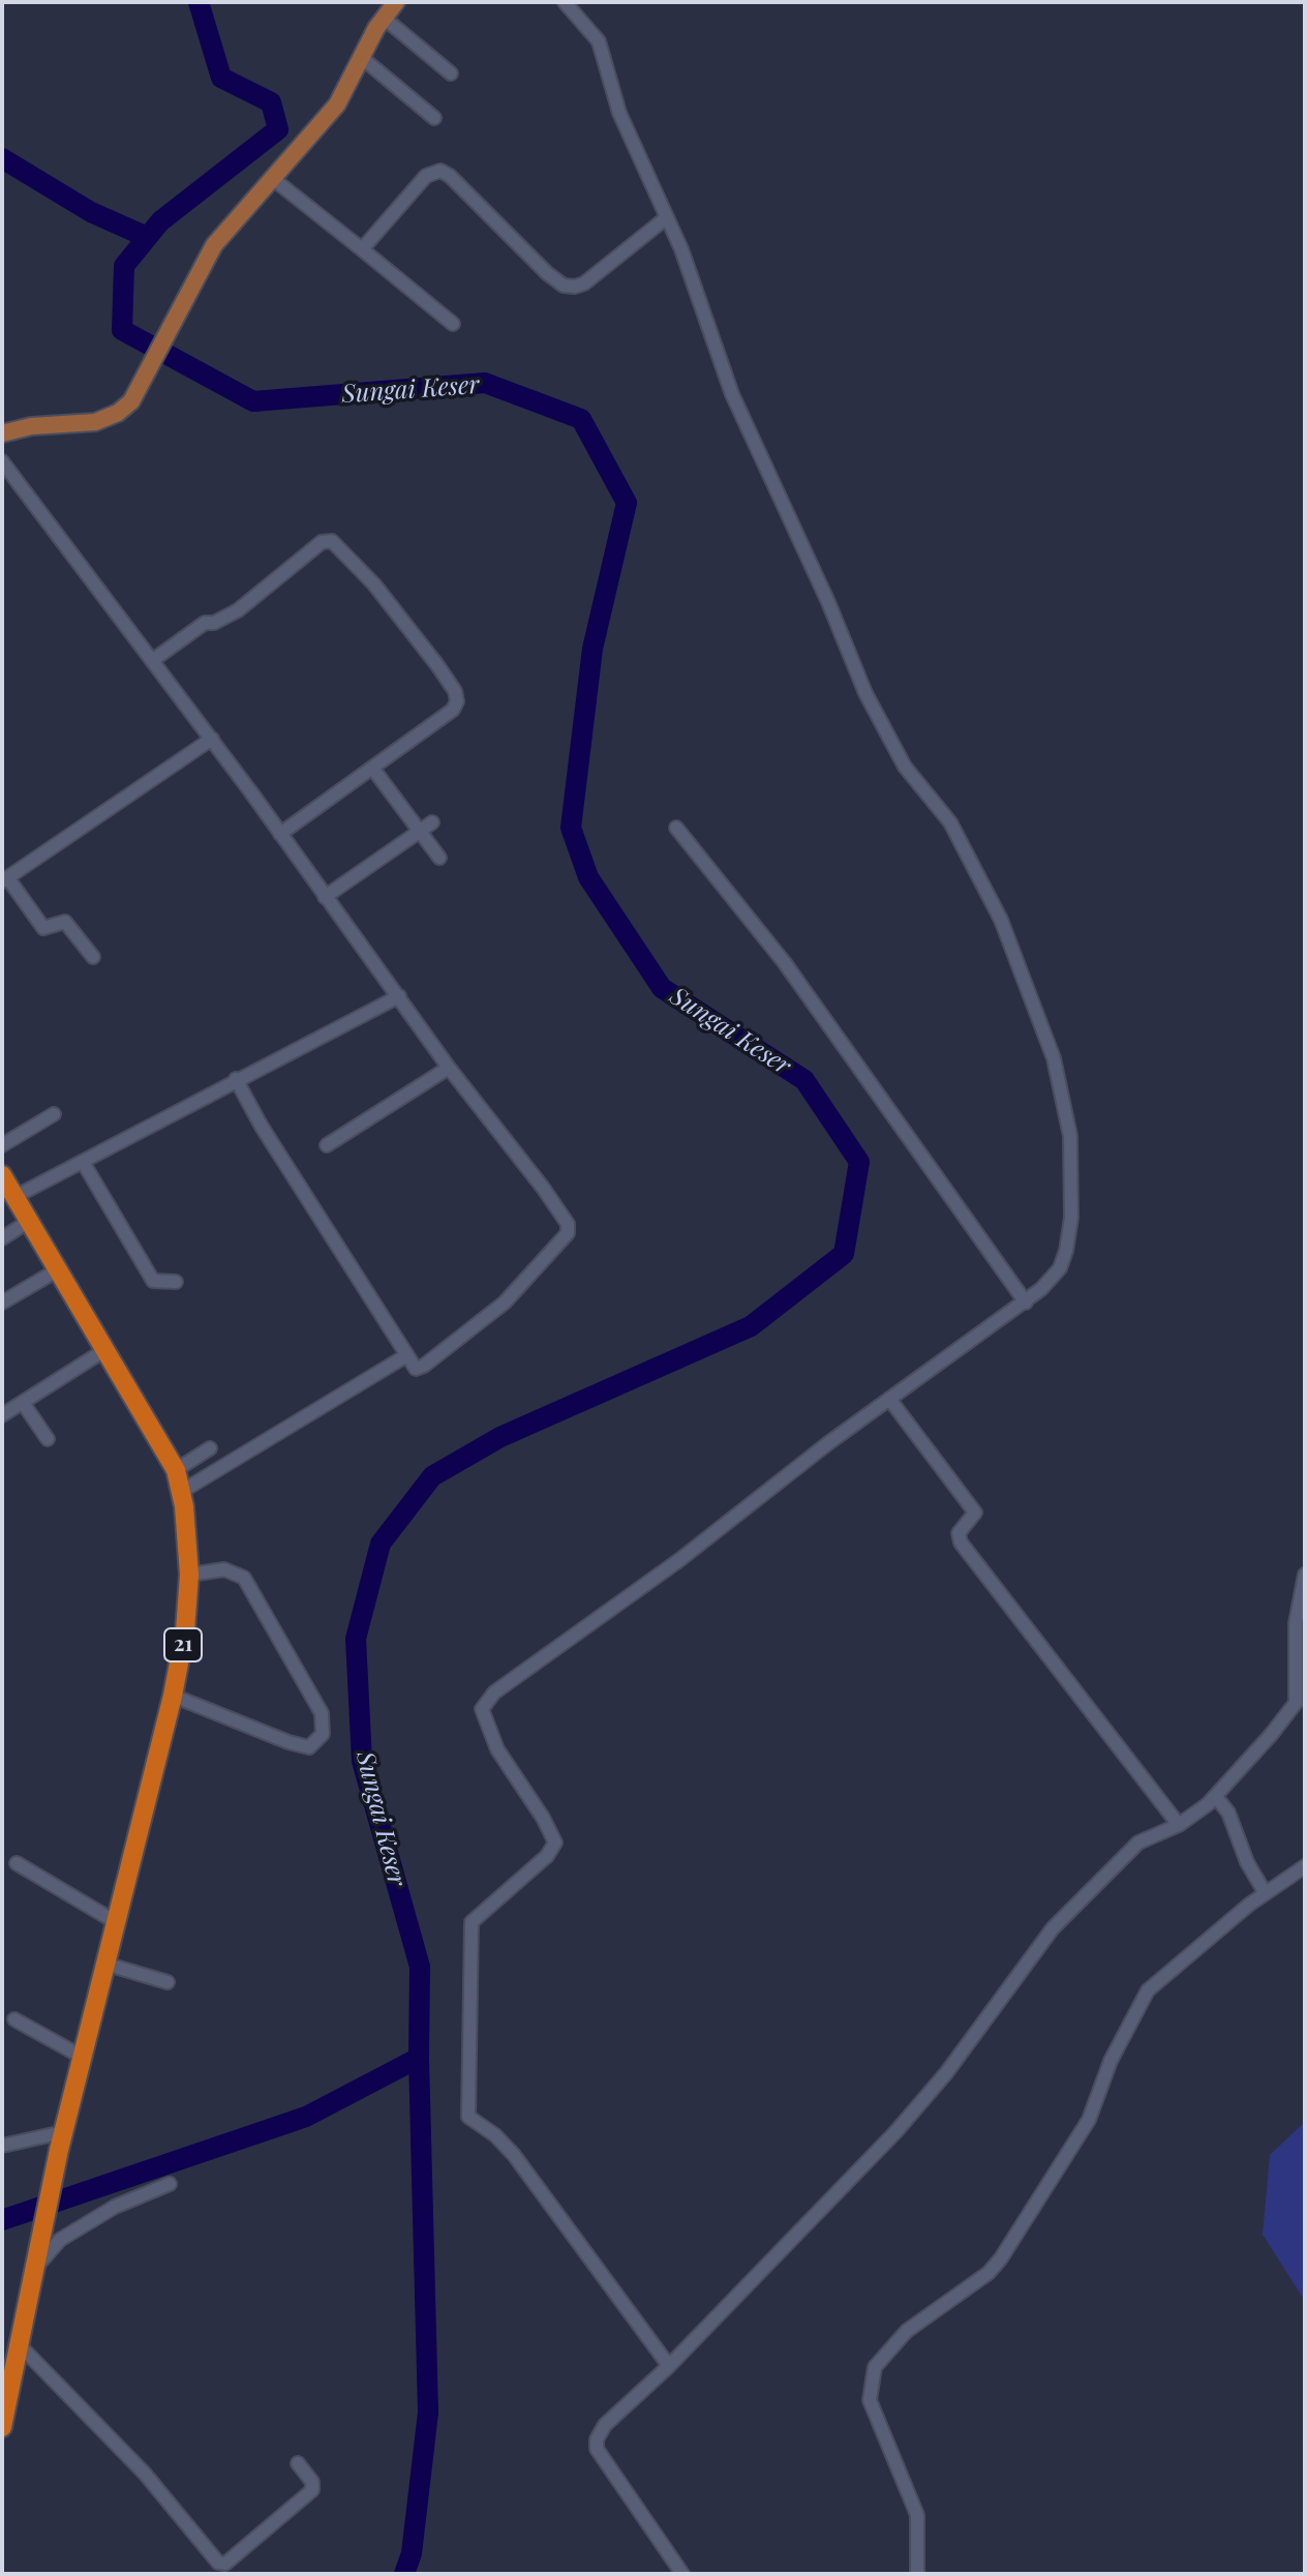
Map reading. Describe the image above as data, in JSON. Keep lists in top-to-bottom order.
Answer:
{
  "streets": {
    "highway": ["21"]
  },
  "water": ["Sungai Keser"]
}
